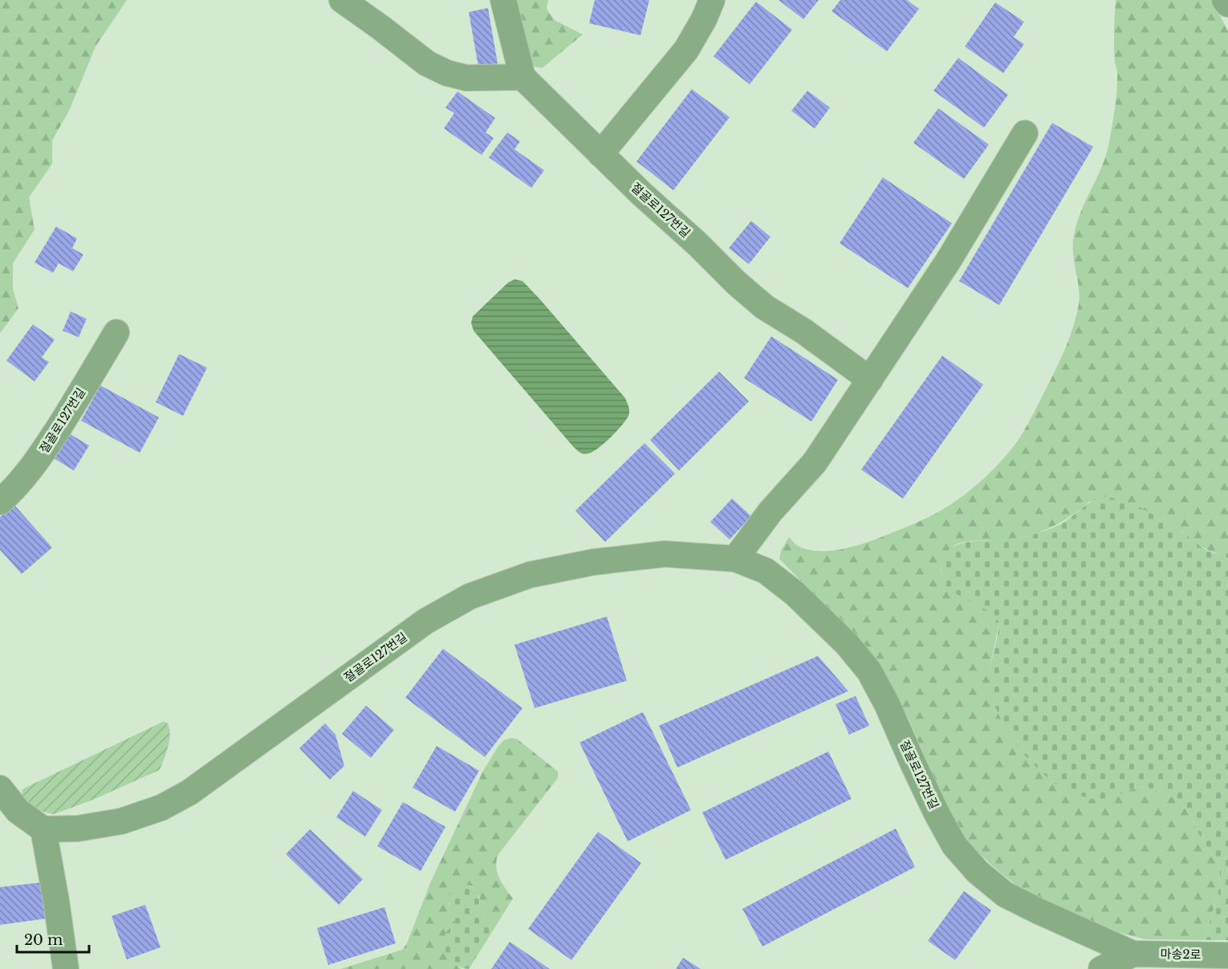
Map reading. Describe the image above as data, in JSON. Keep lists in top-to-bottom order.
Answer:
{
  "streets": {
    "street": ["절골로127번길", "마송2로"]
  },
  "crossings": [
    ["절골로127번길", "마송2로"]
  ],
  "scale_bar": "20 m"
}
